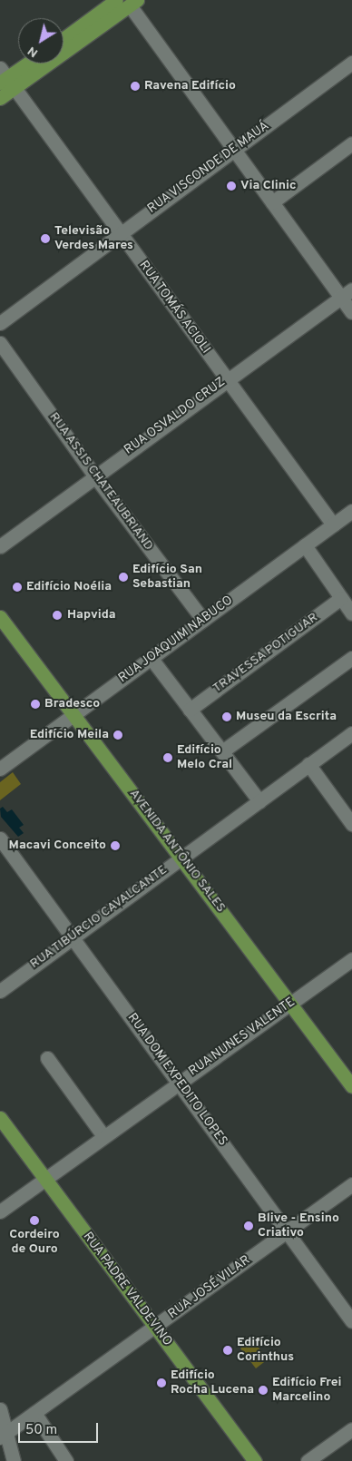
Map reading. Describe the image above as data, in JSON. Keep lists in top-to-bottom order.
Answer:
{
  "streets": {
    "main road": ["AVENIDA ANTÔNIO SALES", "RUA PADRE VALDEVINO"],
    "street": [
      "RUA VISCONDE DE MAUÁ",
      "RUA TOMÁS ACIOLI",
      "RUA OSVALDO CRUZ",
      "RUA ASSIS CHATEAUBRIAND",
      "RUA JOAQUIM NABUCO",
      "TRAVESSA POTIGUAR",
      "RUA TIBÚRCIO CAVALCANTE",
      "RUA NUNES VALENTE",
      "RUA DOM EXPEDITO LOPES",
      "RUA JOSÉ VILAR"
    ]
  },
  "crossings": [
    ["RUA VISCONDE DE MAUÁ", "RUA TOMÁS ACIOLI"],
    ["RUA TOMÁS ACIOLI", "RUA OSVALDO CRUZ"],
    ["RUA TOMÁS ACIOLI", "RUA JOAQUIM NABUCO"],
    ["RUA OSVALDO CRUZ", "RUA ASSIS CHATEAUBRIAND"],
    ["RUA ASSIS CHATEAUBRIAND", "RUA JOAQUIM NABUCO"],
    ["RUA JOAQUIM NABUCO", "AVENIDA ANTÔNIO SALES"],
    ["AVENIDA ANTÔNIO SALES", "RUA TIBÚRCIO CAVALCANTE"],
    ["AVENIDA ANTÔNIO SALES", "RUA NUNES VALENTE"],
    ["RUA TIBÚRCIO CAVALCANTE", "RUA DOM EXPEDITO LOPES"],
    ["RUA NUNES VALENTE", "RUA DOM EXPEDITO LOPES"],
    ["RUA NUNES VALENTE", "RUA PADRE VALDEVINO"],
    ["RUA DOM EXPEDITO LOPES", "RUA JOSÉ VILAR"],
    ["RUA JOSÉ VILAR", "RUA PADRE VALDEVINO"]
  ],
  "places": [
    "Ravena Edifício",
    "Via Clinic",
    "Televisão Verdes Mares",
    "Edifício San Sebastian",
    "Edifício Noélia",
    "Hapvida",
    "Bradesco",
    "Museu da Escrita",
    "Edifício Meila",
    "Edifício Melo Cral",
    "Macavi Conceito",
    "Cordeiro de Ouro",
    "Blive - Ensino Criativo",
    "Edifício Corinthus",
    "Edifício Rocha Lucena",
    "Edifício Frei Marcelino"
  ],
  "scale_bar": "50 m",
  "north": "bottom left"
}
